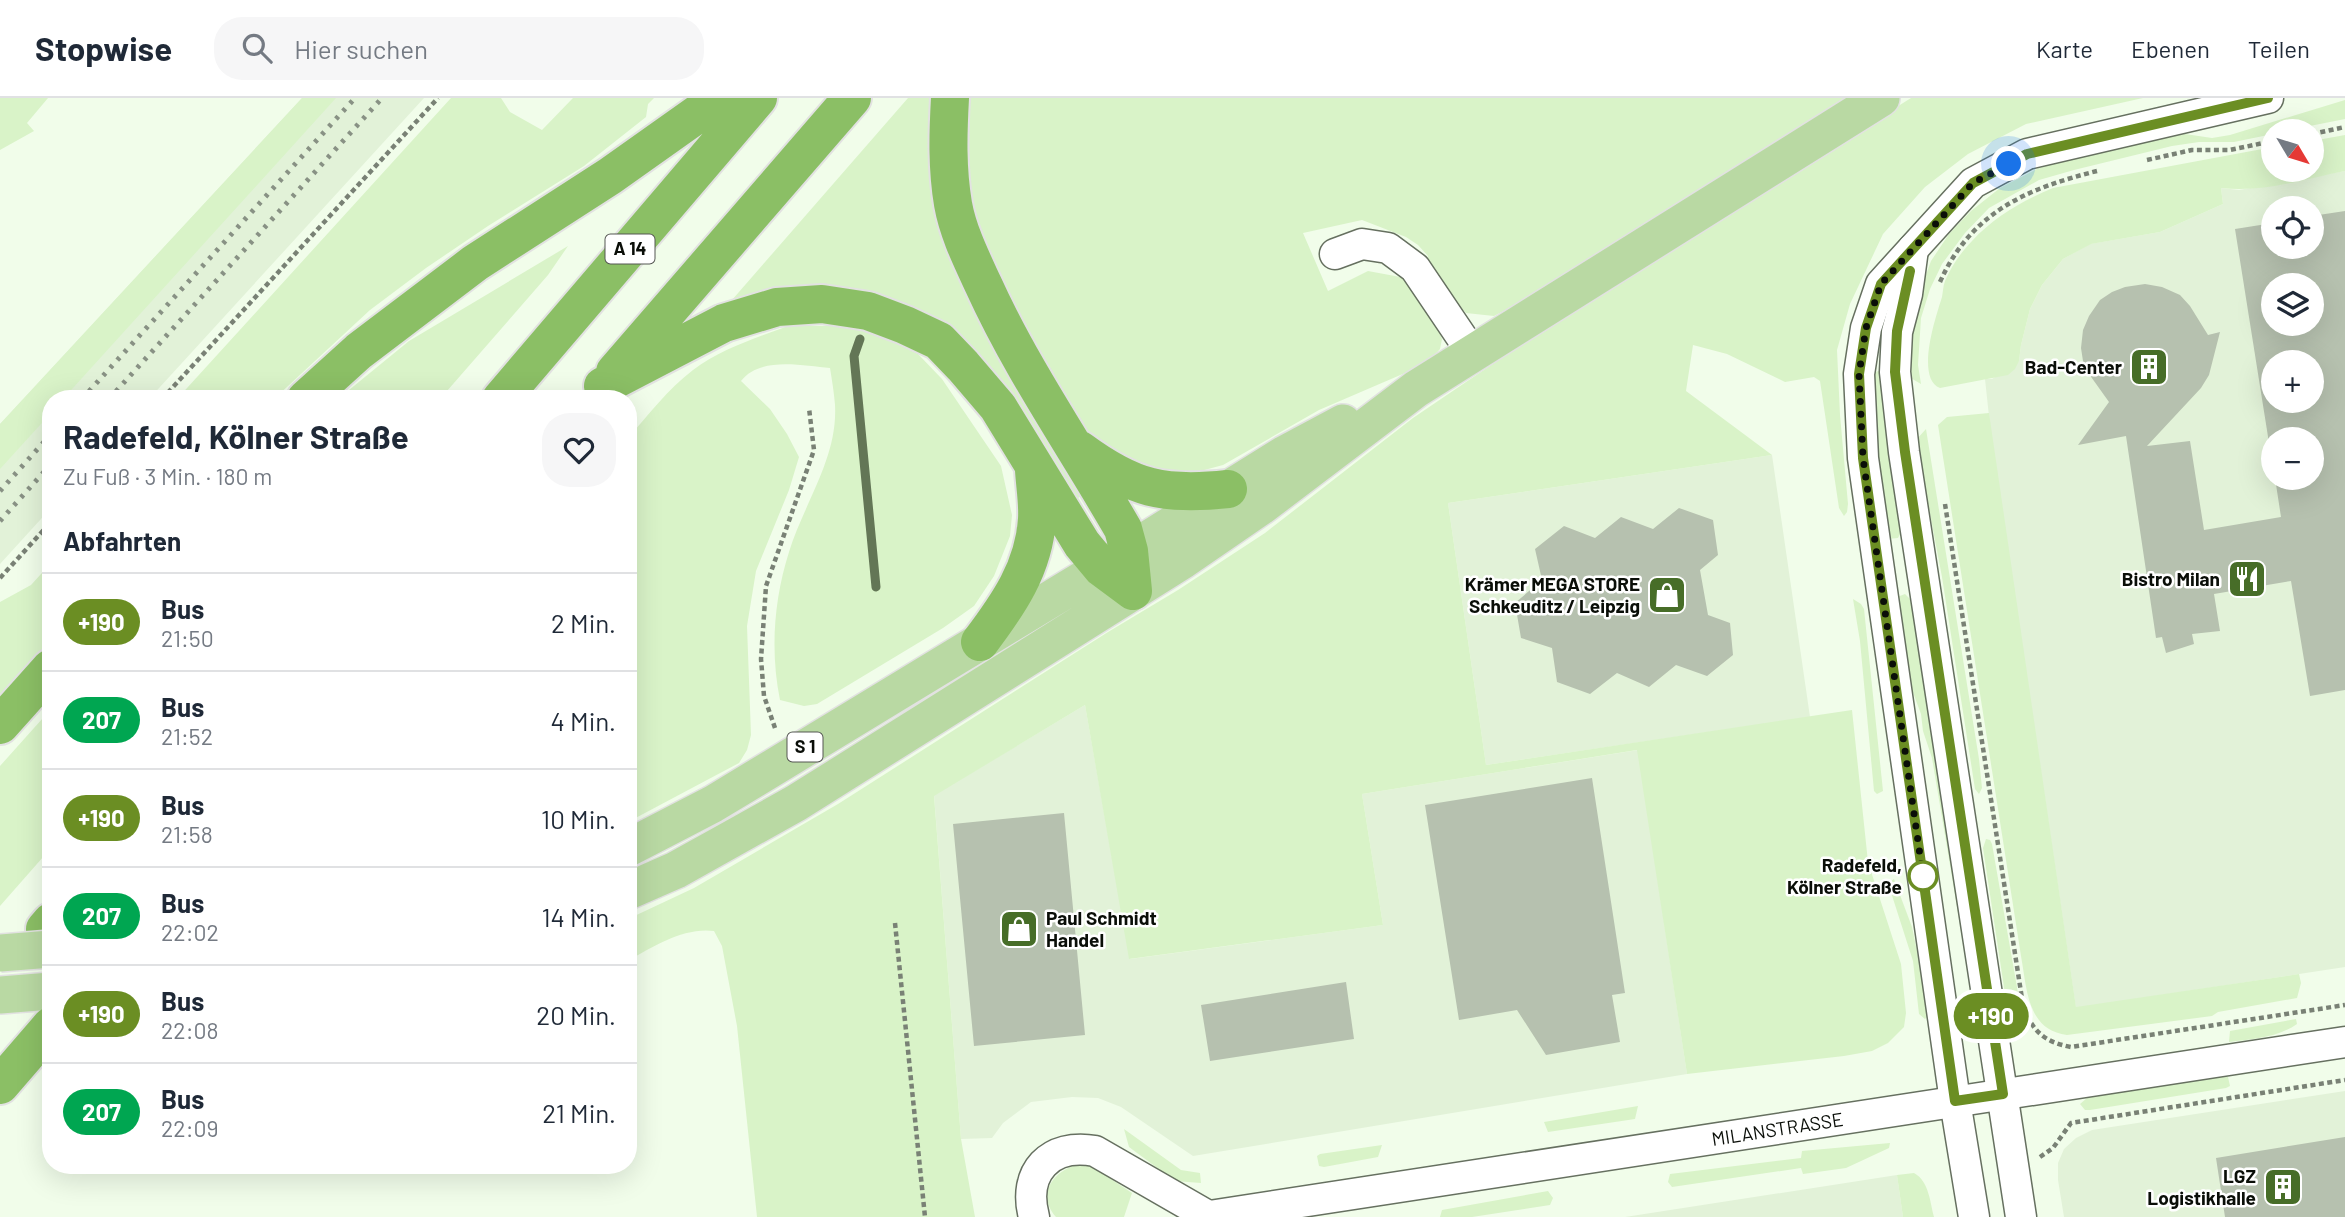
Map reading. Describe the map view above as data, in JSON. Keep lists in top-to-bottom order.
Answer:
{
  "streets": {
    "highway": ["A 14"],
    "main road": ["S 1"],
    "street": ["MILANSTRASSE"]
  },
  "places": {
    "building": ["Bad-Center", "LGZ Logistikhalle"],
    "restaurant": ["Bistro Milan"],
    "shop": ["Krämer MEGA STORE Schkeuditz / Leipzig", "Paul Schmidt Handel"],
    "other": ["Radefeld, Kölner Straße"]
  },
  "lines": ["bus line +190"],
  "north": "bottom right",
  "page": {
    "header": "Stopwise",
    "search": "Hier suchen",
    "nav": ["Karte", "Ebenen", "Teilen"],
    "on_map": "+190",
    "map_buttons": ["+", "−"],
    "heading": [
      ["Radefeld, Kölner Straße", "Zu Fuß · 3 Min. · 180 m"],
      "Abfahrten"
    ],
    "list": [
      {
        "mark": "+190",
        "name": "Bus",
        "note": "21:50",
        "value": "2 Min."
      },
      {
        "mark": "207",
        "name": "Bus",
        "note": "21:52",
        "value": "4 Min."
      },
      {
        "mark": "+190",
        "name": "Bus",
        "note": "21:58",
        "value": "10 Min."
      },
      {
        "mark": "207",
        "name": "Bus",
        "note": "22:02",
        "value": "14 Min."
      },
      {
        "mark": "+190",
        "name": "Bus",
        "note": "22:08",
        "value": "20 Min."
      },
      {
        "mark": "207",
        "name": "Bus",
        "note": "22:09",
        "value": "21 Min."
      }
    ]
  }
}
